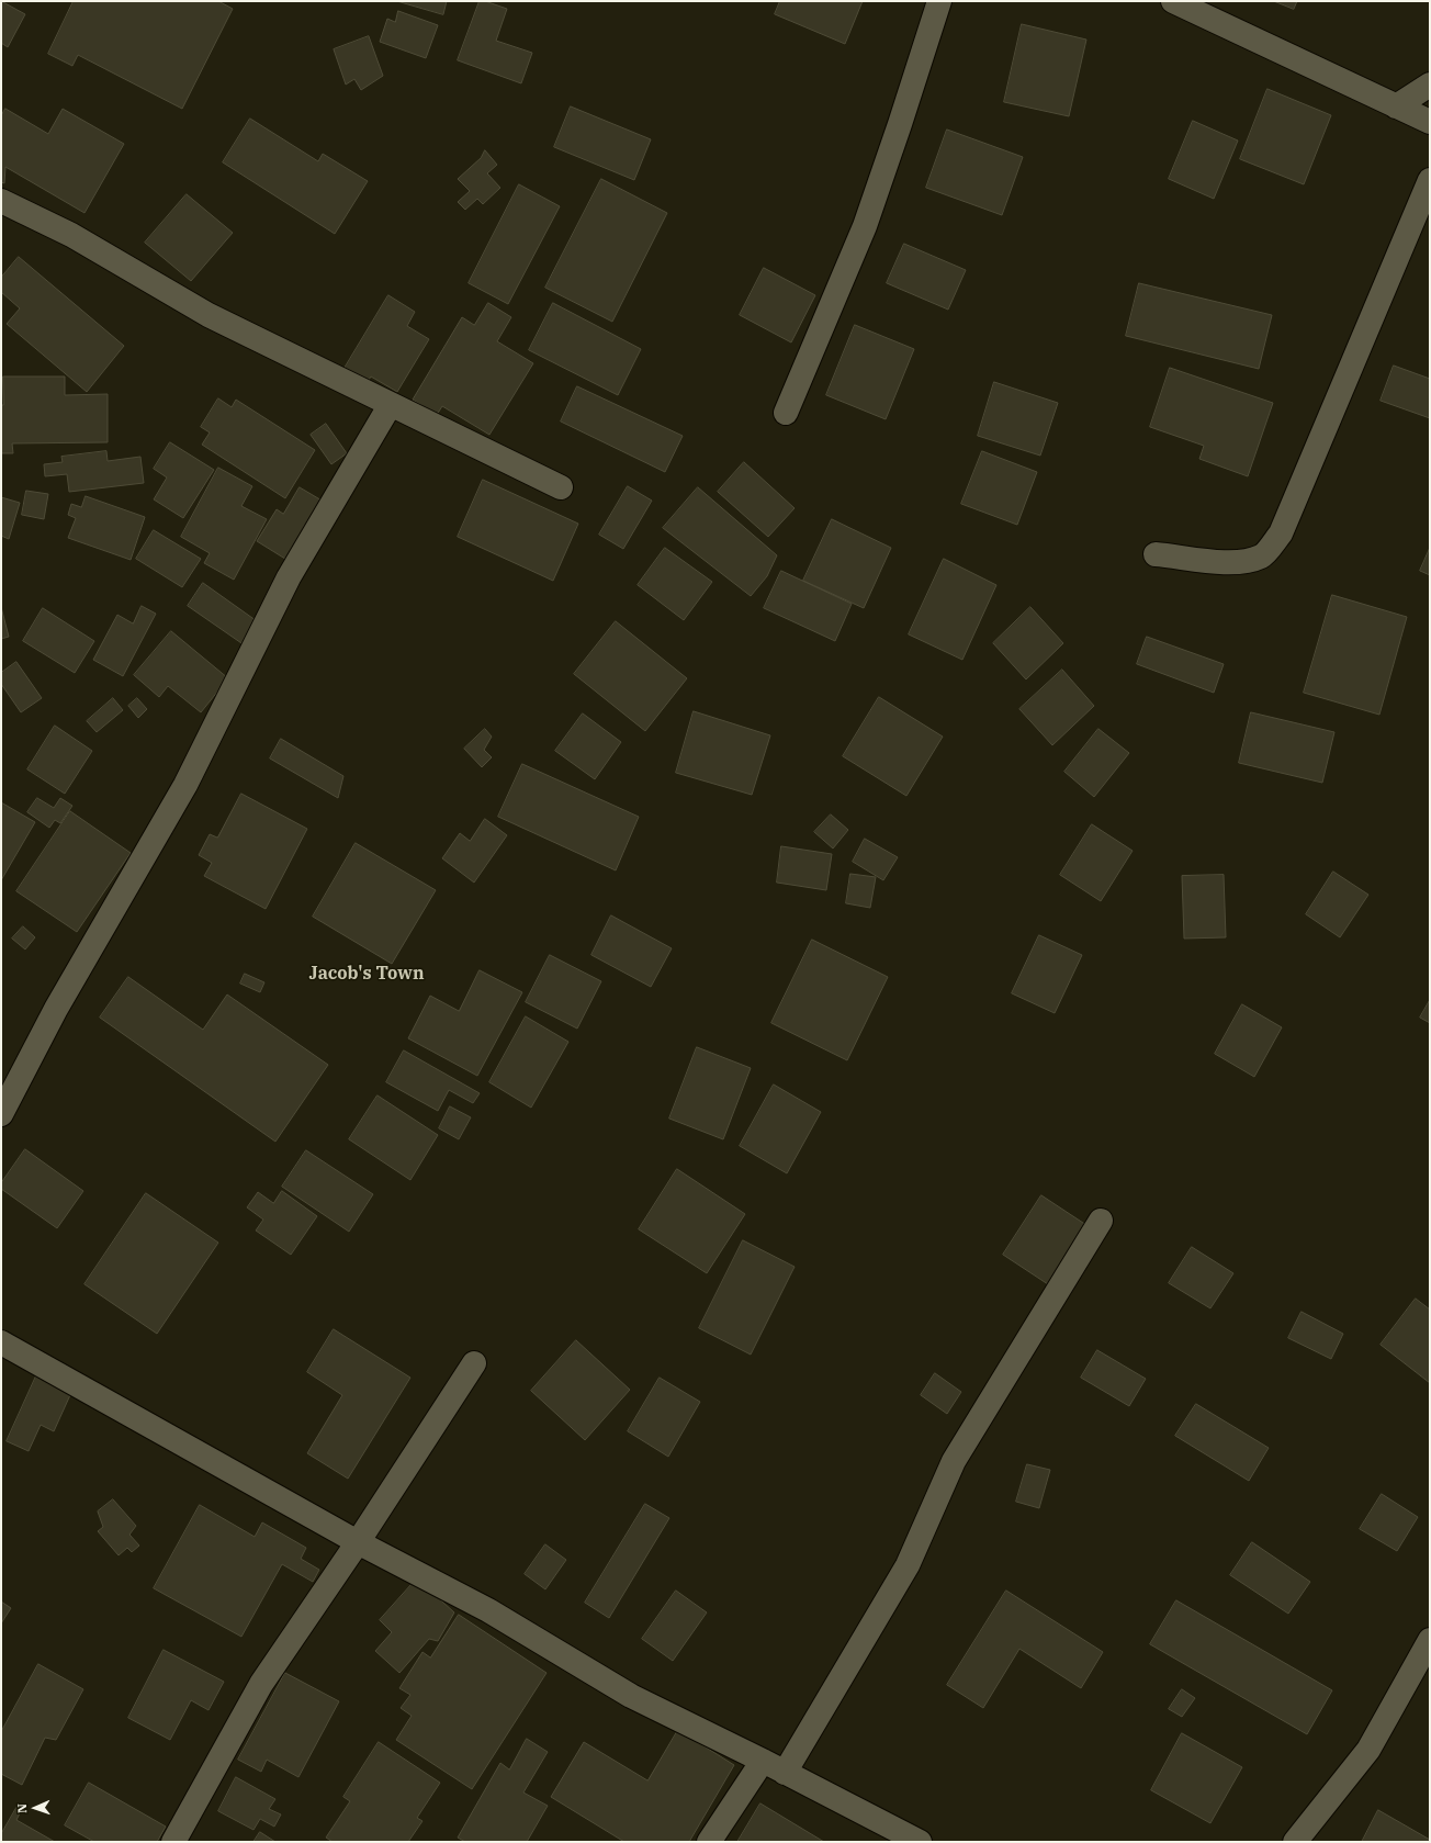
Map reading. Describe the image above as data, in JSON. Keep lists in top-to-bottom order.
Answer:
{
  "districts": ["Jacob's Town"],
  "north": "left"
}
